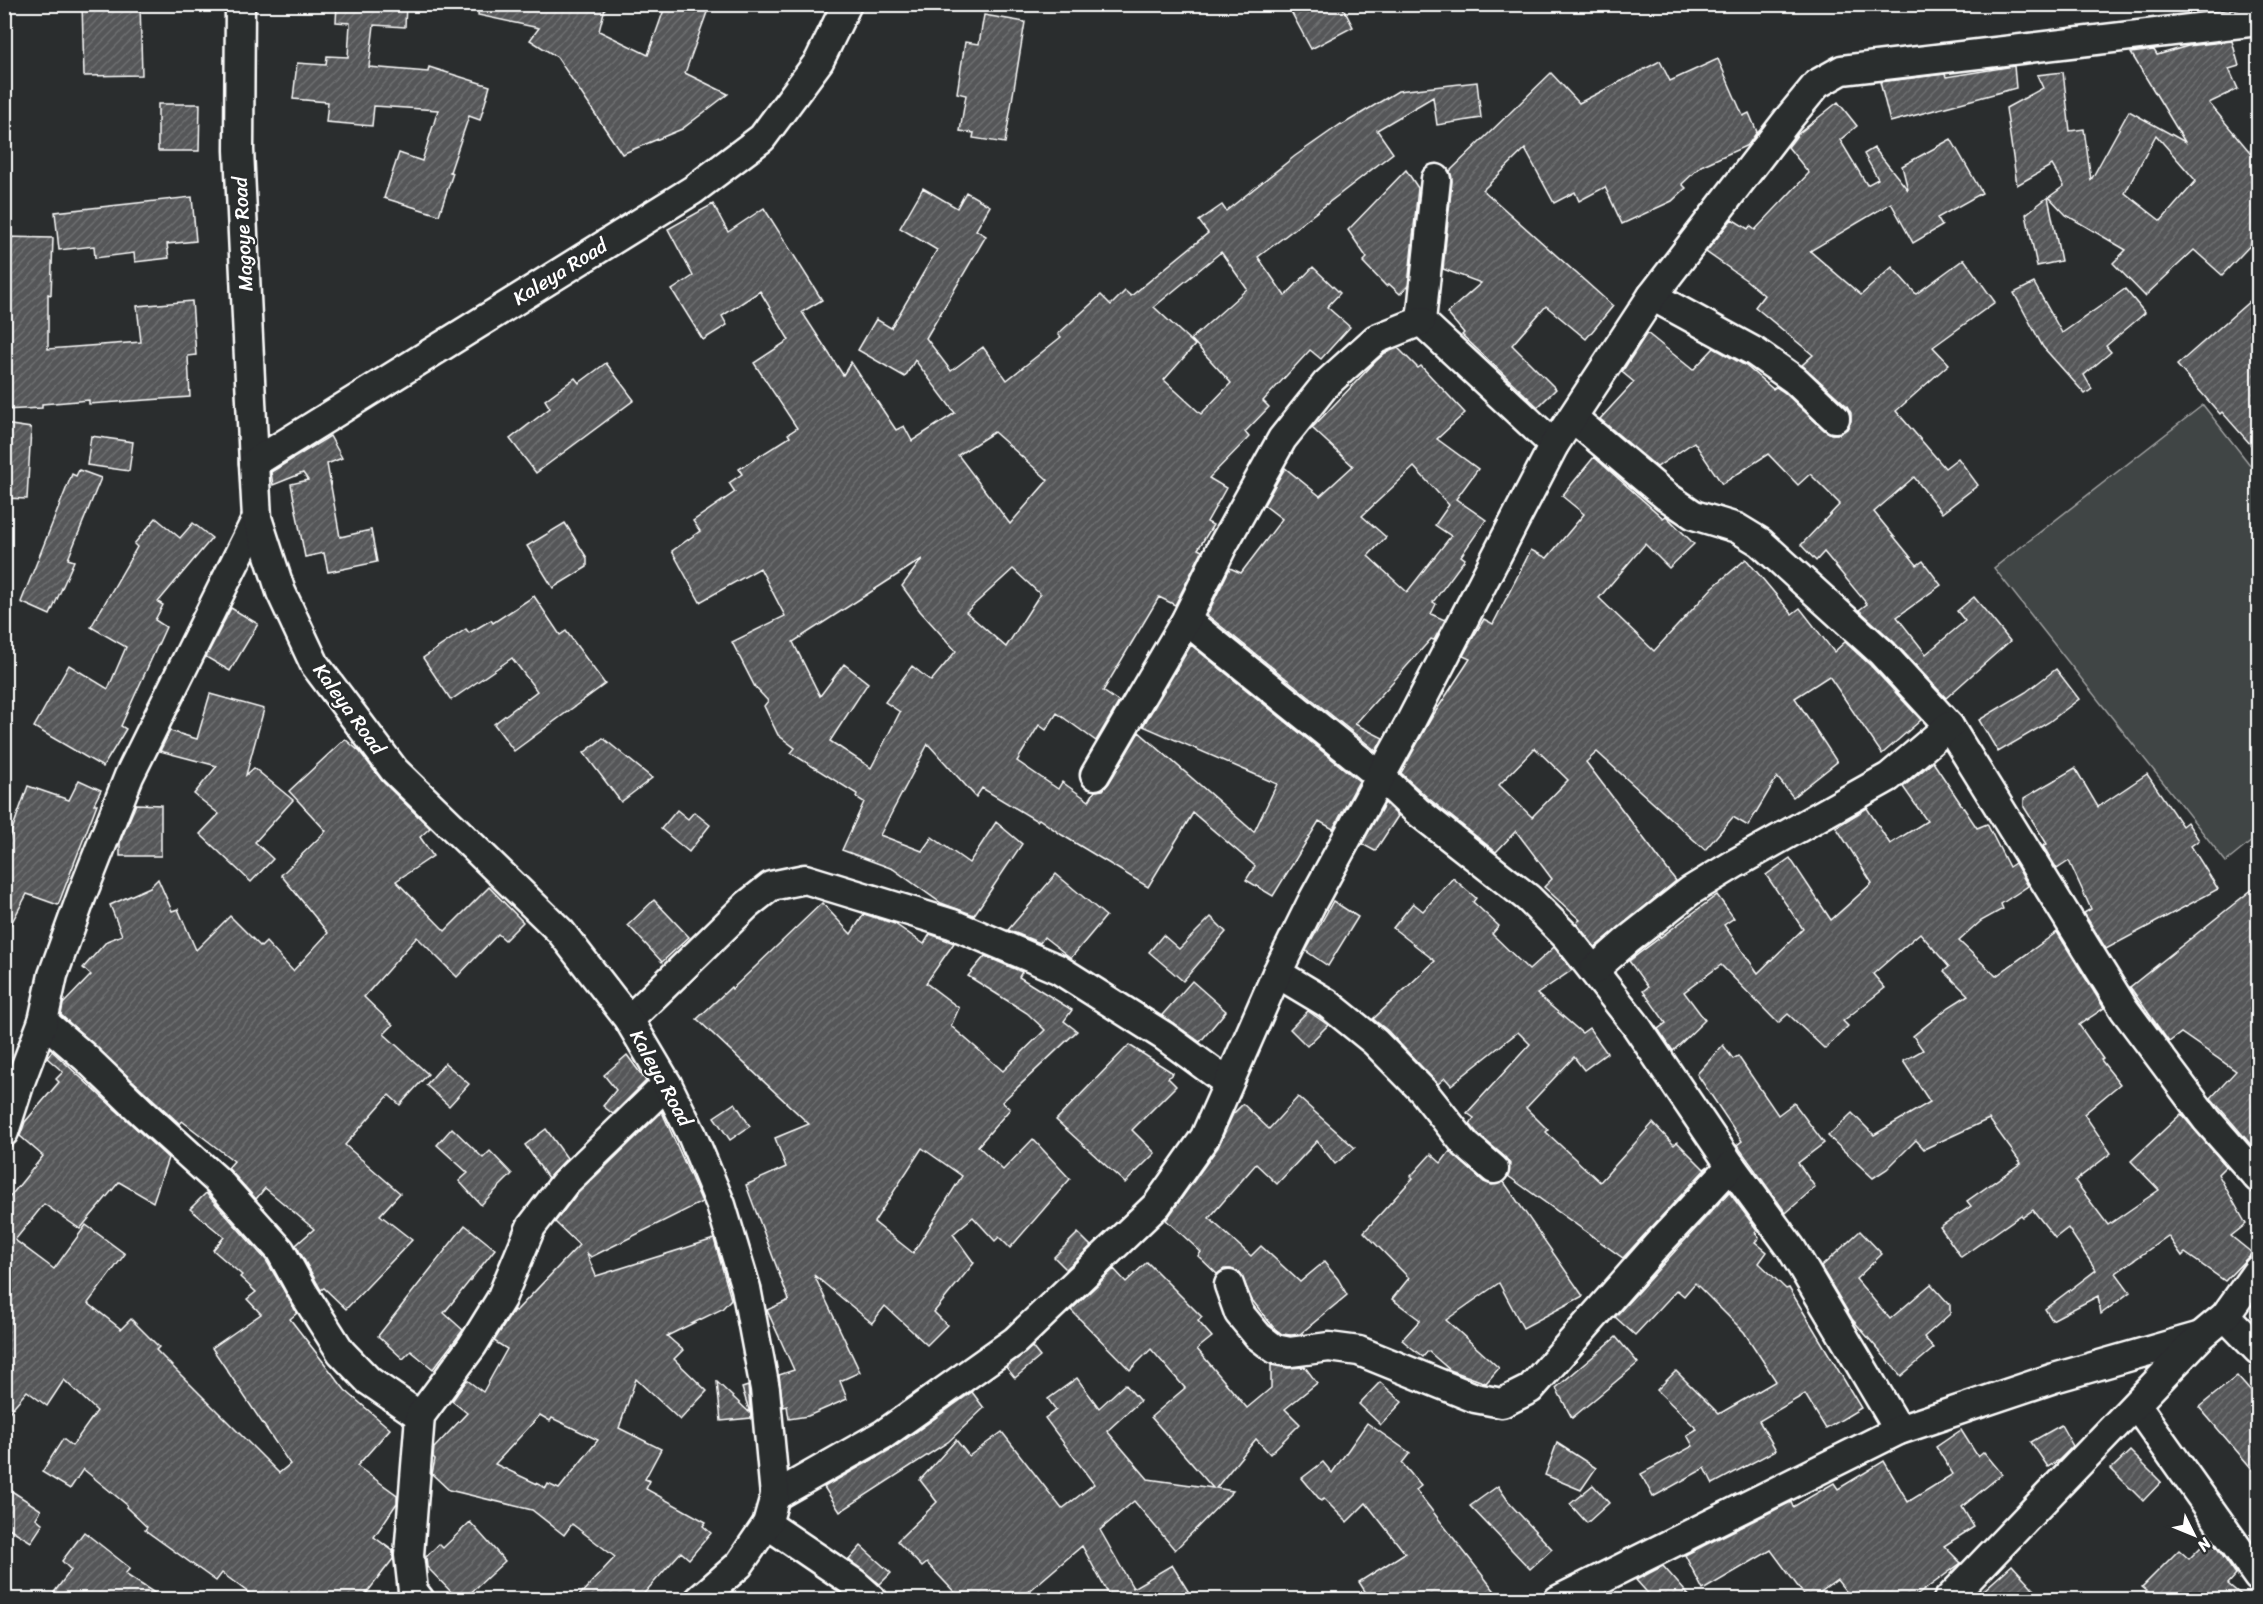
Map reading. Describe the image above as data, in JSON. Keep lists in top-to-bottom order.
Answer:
{
  "streets": {
    "street": ["Magoye Road", "Kaleya Road"]
  },
  "crossings": [
    ["Magoye Road", "Kaleya Road"]
  ],
  "north": "bottom right"
}
